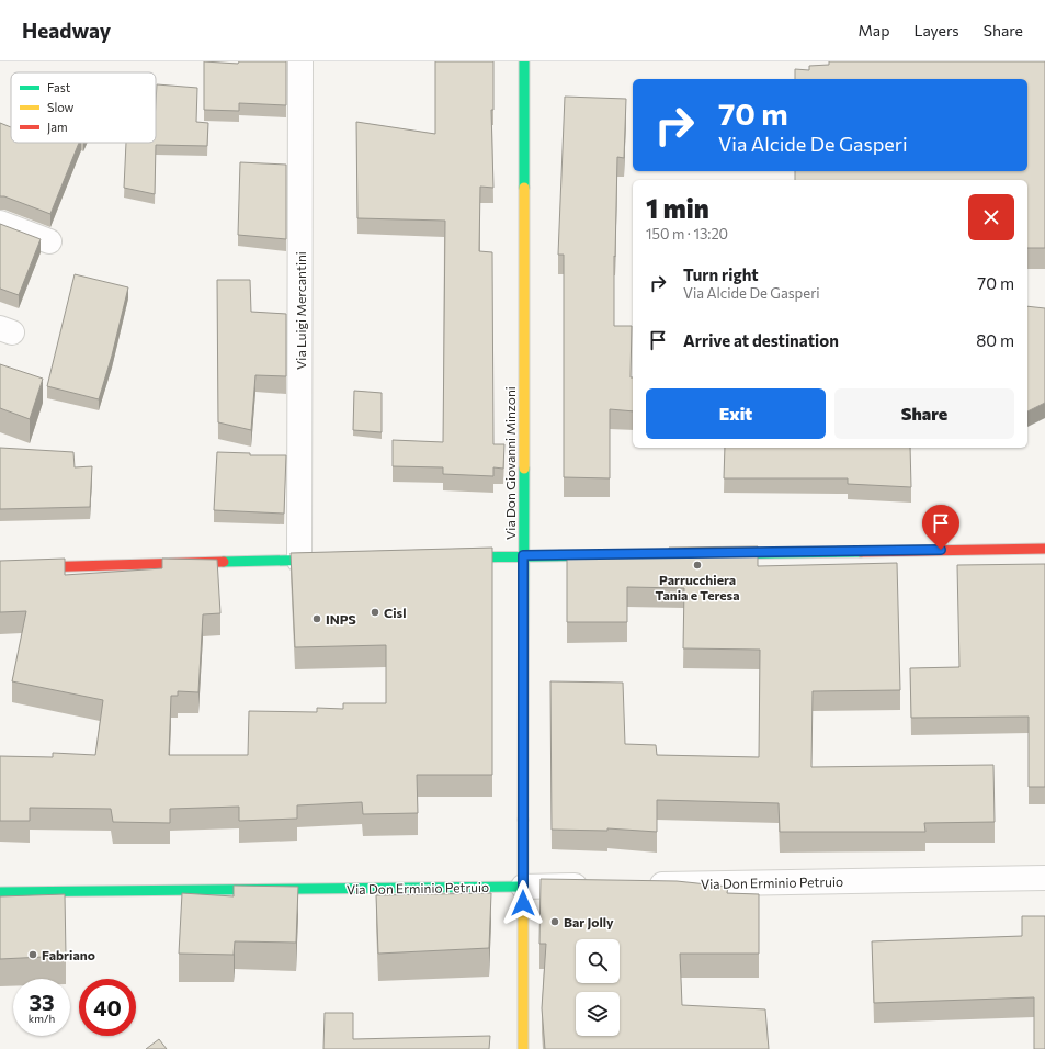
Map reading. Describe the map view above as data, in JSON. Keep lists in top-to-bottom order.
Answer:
{
  "streets": {
    "street": ["Via Luigi Mercantini", "Via Don Giovanni Minzoni", "Via Don Erminio Petruio"]
  },
  "crossings": [
    ["Via Don Giovanni Minzoni", "Via Don Erminio Petruio"]
  ],
  "places": [
    "Parrucchiera Tania e Teresa",
    "Cisl",
    "INPS",
    "Bar Jolly",
    "Fabriano"
  ],
  "legend": ["Fast", "Slow", "Jam"],
  "page": {
    "header": "Headway",
    "nav": ["Map", "Layers", "Share"],
    "turn": ["70 m", "Via Alcide De Gasperi"],
    "heading": ["1 min", "150 m · 13:20"],
    "list": [
      {
        "name": "Turn right",
        "note": "Via Alcide De Gasperi",
        "value": "70 m"
      },
      {
        "name": "Arrive at destination",
        "value": "80 m"
      }
    ],
    "buttons": ["Exit", "Share"],
    "speed": "33 km/h",
    "limit": "40"
  }
}
